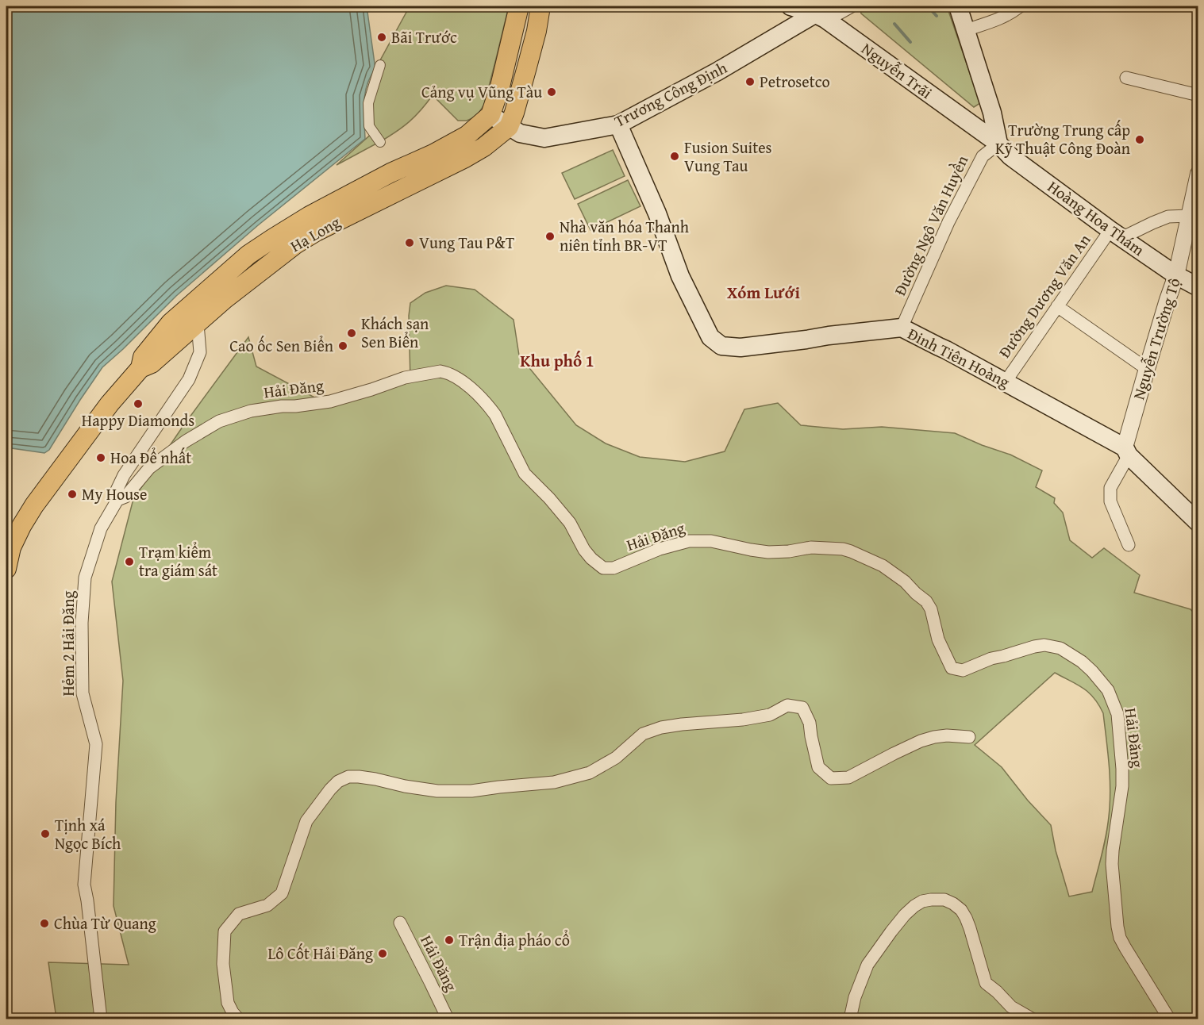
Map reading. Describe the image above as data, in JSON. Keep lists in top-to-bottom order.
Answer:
{
  "streets": {
    "main road": [
      "Nguyễn Trãi",
      "Trương Công Định",
      "Hoàng Hoa Thám",
      "Hạ Long",
      "Đinh Tiên Hoàng"
    ],
    "street": [
      "Đường Ngô Văn Huyền",
      "Đường Dương Văn An",
      "Nguyễn Trường Tộ",
      "Hải Đăng",
      "Hẻm 2 Hải Đăng"
    ]
  },
  "crossings": [
    ["Nguyễn Trãi", "Trương Công Định"],
    ["Nguyễn Trãi", "Hoàng Hoa Thám"],
    ["Nguyễn Trãi", "Đường Ngô Văn Huyền"],
    ["Trương Công Định", "Hạ Long"],
    ["Trương Công Định", "Đinh Tiên Hoàng"],
    ["Hoàng Hoa Thám", "Đường Ngô Văn Huyền"],
    ["Hoàng Hoa Thám", "Đường Dương Văn An"],
    ["Hoàng Hoa Thám", "Nguyễn Trường Tộ"],
    ["Đường Ngô Văn Huyền", "Đinh Tiên Hoàng"],
    ["Đường Dương Văn An", "Đinh Tiên Hoàng"],
    ["Nguyễn Trường Tộ", "Đinh Tiên Hoàng"],
    ["Hải Đăng", "Hẻm 2 Hải Đăng"]
  ],
  "districts": ["Xóm Lưới", "Khu phố 1"],
  "places": [
    "Bãi Trước",
    "Petrosetco",
    "Cảng vụ Vũng Tàu",
    "Trường Trung cấp Kỹ Thuật Công Đoàn",
    "Fusion Suites Vung Tau",
    "Nhà văn hóa Thanh niên tỉnh BR-VT",
    "Vung Tau P&T",
    "Khách sạn Sen Biển",
    "Cao ốc Sen Biển",
    "Happy Diamonds",
    "Hoa Để nhất",
    "My House",
    "Trạm kiểm tra giám sát",
    "Tịnh xá Ngọc Bích",
    "Chùa Từ Quang",
    "Trận địa pháo cổ",
    "Lô Cốt Hải Đăng"
  ]
}
